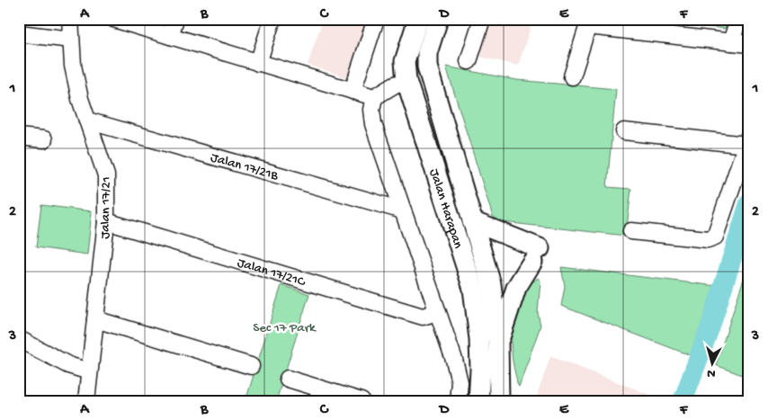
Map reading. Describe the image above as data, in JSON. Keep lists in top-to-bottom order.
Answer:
{
  "streets": {
    "main road": ["Jalan Harapan"],
    "street": ["Jalan 17/21B", "Jalan 17/21", "Jalan 17/21C"]
  },
  "crossings": [
    ["Jalan 17/21B", "Jalan 17/21"],
    ["Jalan 17/21", "Jalan 17/21C"]
  ],
  "parks": ["Sec 17 Park"],
  "north": "bottom",
  "grid": {
    "columns": [
      "A",
      "B",
      "C",
      "D",
      "E",
      "F"
    ],
    "rows": ["1", "2", "3"]
  }
}
